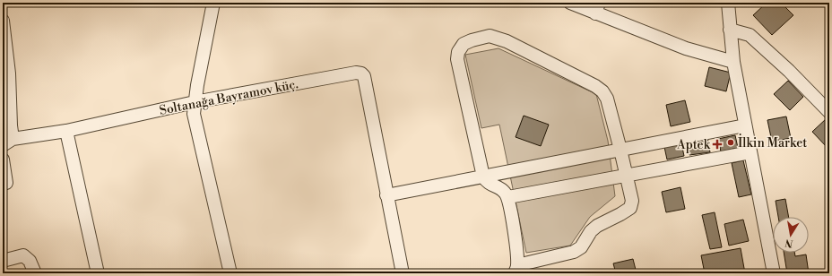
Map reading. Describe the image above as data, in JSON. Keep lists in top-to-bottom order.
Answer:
{
  "streets": {
    "street": ["Soltanağa Bayramov küç."]
  },
  "places": {
    "other": ["İlkin Market"],
    "health": ["Aptek"]
  },
  "north": "bottom"
}
